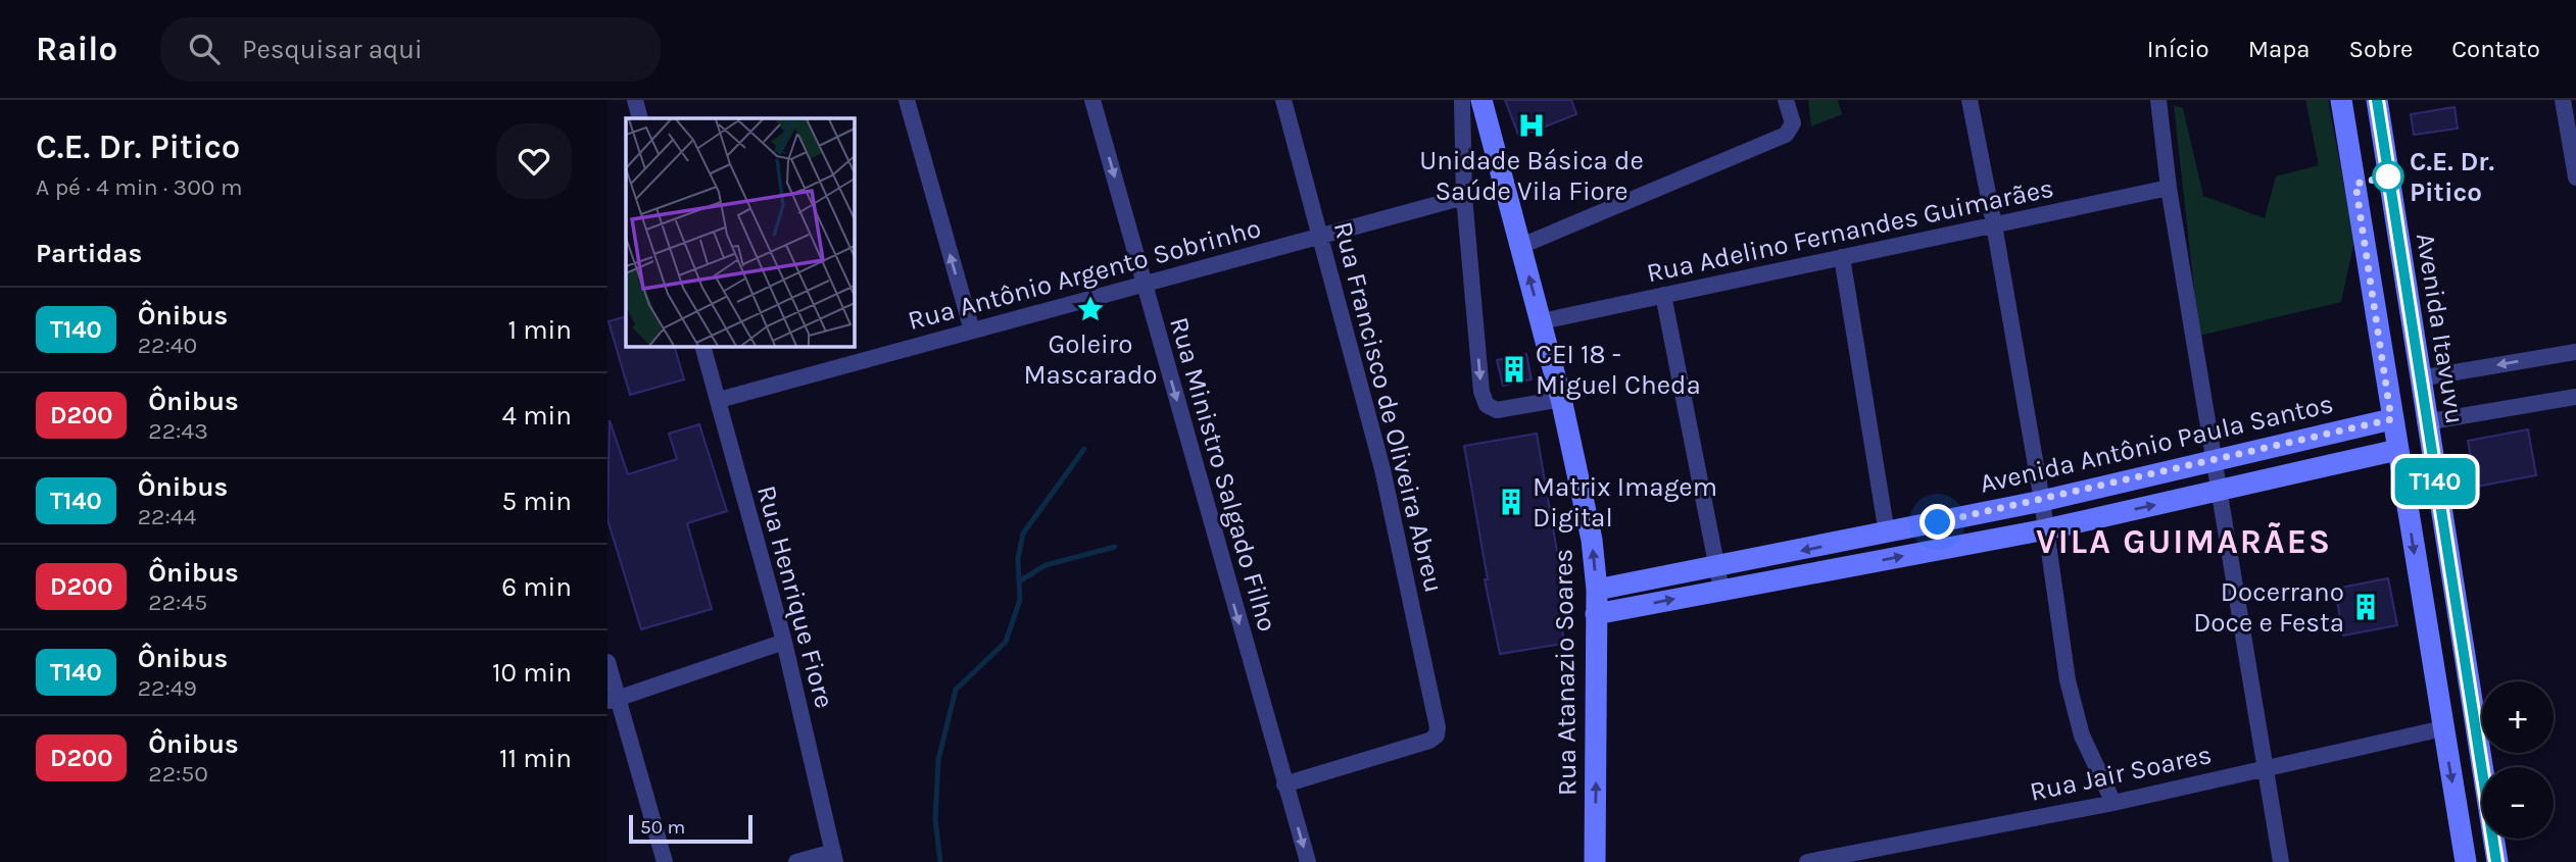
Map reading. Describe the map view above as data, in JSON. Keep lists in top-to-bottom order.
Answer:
{
  "streets": {
    "main road": ["Avenida Itavuvu", "Avenida Antônio Paula Santos", "Rua Atanazio Soares"],
    "street": [
      "Rua Adelino Fernandes Guimarães",
      "Rua Antônio Argento Sobrinho",
      "Rua Francisco de Oliveira Abreu",
      "Rua Ministro Salgado Filho",
      "Rua Henrique Fiore",
      "Rua Jair Soares"
    ]
  },
  "crossings": [
    ["Rua Adelino Fernandes Guimarães", "Rua Atanazio Soares"],
    ["Rua Antônio Argento Sobrinho", "Rua Francisco de Oliveira Abreu"],
    ["Rua Antônio Argento Sobrinho", "Rua Ministro Salgado Filho"],
    ["Rua Antônio Argento Sobrinho", "Rua Henrique Fiore"],
    ["Rua Francisco de Oliveira Abreu", "Rua Ministro Salgado Filho"],
    ["Avenida Antônio Paula Santos", "Rua Atanazio Soares"]
  ],
  "one_way": ["Rua Ministro Salgado Filho"],
  "districts": ["VILA GUIMARÃES"],
  "places": {
    "hospital": ["Unidade Básica de Saúde Vila Fiore"],
    "other": ["C.E. Dr. Pitico"],
    "place": ["Goleiro Mascarado"],
    "building": ["CEI 18 - Miguel Cheda", "Matrix Imagem Digital", "Docerrano Doce e Festa"]
  },
  "lines": ["bus line T140"],
  "scale_bar": "50 m",
  "page": {
    "header": "Railo",
    "search": "Pesquisar aqui",
    "nav": [
      "Início",
      "Mapa",
      "Sobre",
      "Contato"
    ],
    "heading": [
      ["C.E. Dr. Pitico", "A pé · 4 min · 300 m"],
      "Partidas"
    ],
    "on_map": "T140",
    "list": [
      {
        "mark": "T140",
        "name": "Ônibus",
        "note": "22:40",
        "value": "1 min"
      },
      {
        "mark": "D200",
        "name": "Ônibus",
        "note": "22:43",
        "value": "4 min"
      },
      {
        "mark": "T140",
        "name": "Ônibus",
        "note": "22:44",
        "value": "5 min"
      },
      {
        "mark": "D200",
        "name": "Ônibus",
        "note": "22:45",
        "value": "6 min"
      },
      {
        "mark": "T140",
        "name": "Ônibus",
        "note": "22:49",
        "value": "10 min"
      },
      {
        "mark": "D200",
        "name": "Ônibus",
        "note": "22:50",
        "value": "11 min"
      }
    ],
    "map_buttons": ["+", "−"],
    "scale": "50 m"
  }
}
